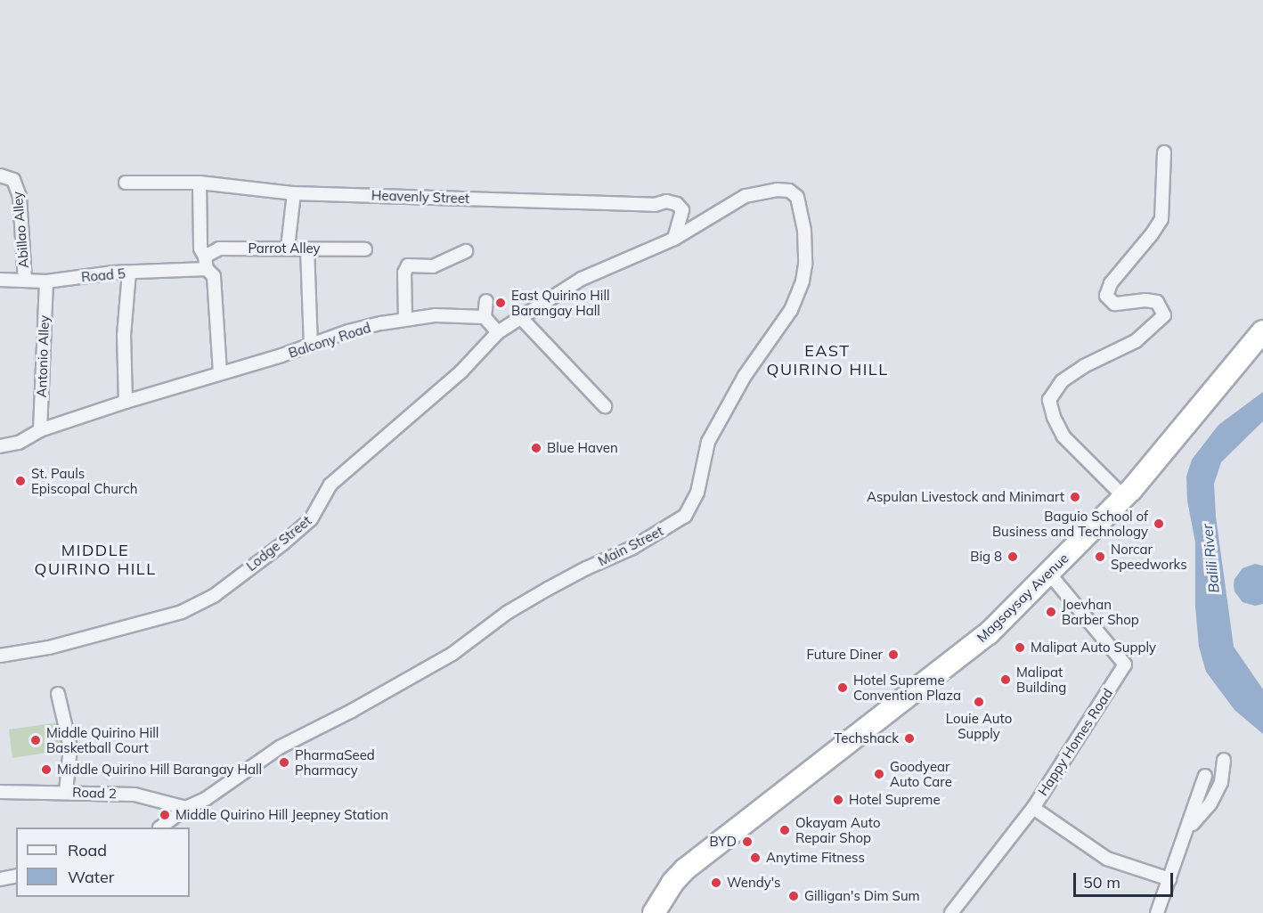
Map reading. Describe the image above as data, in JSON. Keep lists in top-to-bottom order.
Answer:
{
  "streets": {
    "highway": ["Magsaysay Avenue"],
    "street": [
      "Heavenly Street",
      "Abillao Alley",
      "Parrot Alley",
      "Road 5",
      "Balcony Road",
      "Antonio Alley",
      "Lodge Street",
      "Main Street",
      "Happy Homes Road",
      "Road 2"
    ]
  },
  "crossings": [
    ["Heavenly Street", "Main Street"],
    ["Abillao Alley", "Road 5"],
    ["Parrot Alley", "Road 5"],
    ["Road 5", "Antonio Alley"],
    ["Balcony Road", "Antonio Alley"],
    ["Main Street", "Road 2"],
    ["Magsaysay Avenue", "Happy Homes Road"]
  ],
  "districts": ["EAST QUIRINO HILL", "MIDDLE QUIRINO HILL"],
  "water": ["Balili River"],
  "places": [
    "East Quirino Hill Barangay Hall",
    "Blue Haven",
    "St. Pauls Episcopal Church",
    "Aspulan Livestock and Minimart",
    "Baguio School of Business and Technology",
    "Big 8",
    "Norcar Speedworks",
    "Joevhan Barber Shop",
    "Malipat Auto Supply",
    "Future Diner",
    "Malipat Building",
    "Hotel Supreme Convention Plaza",
    "Louie Auto Supply",
    "Techshack",
    "Middle Quirino Hill Basketball Court",
    "PharmaSeed Pharmacy",
    "Middle Quirino Hill Barangay Hall",
    "Goodyear Auto Care",
    "Hotel Supreme",
    "Middle Quirino Hill Jeepney Station",
    "Okayam Auto Repair Shop",
    "BYD",
    "Anytime Fitness",
    "Wendy's",
    "Gilligan's Dim Sum"
  ],
  "legend": ["Road", "Water"],
  "scale_bar": "50 m"
}
